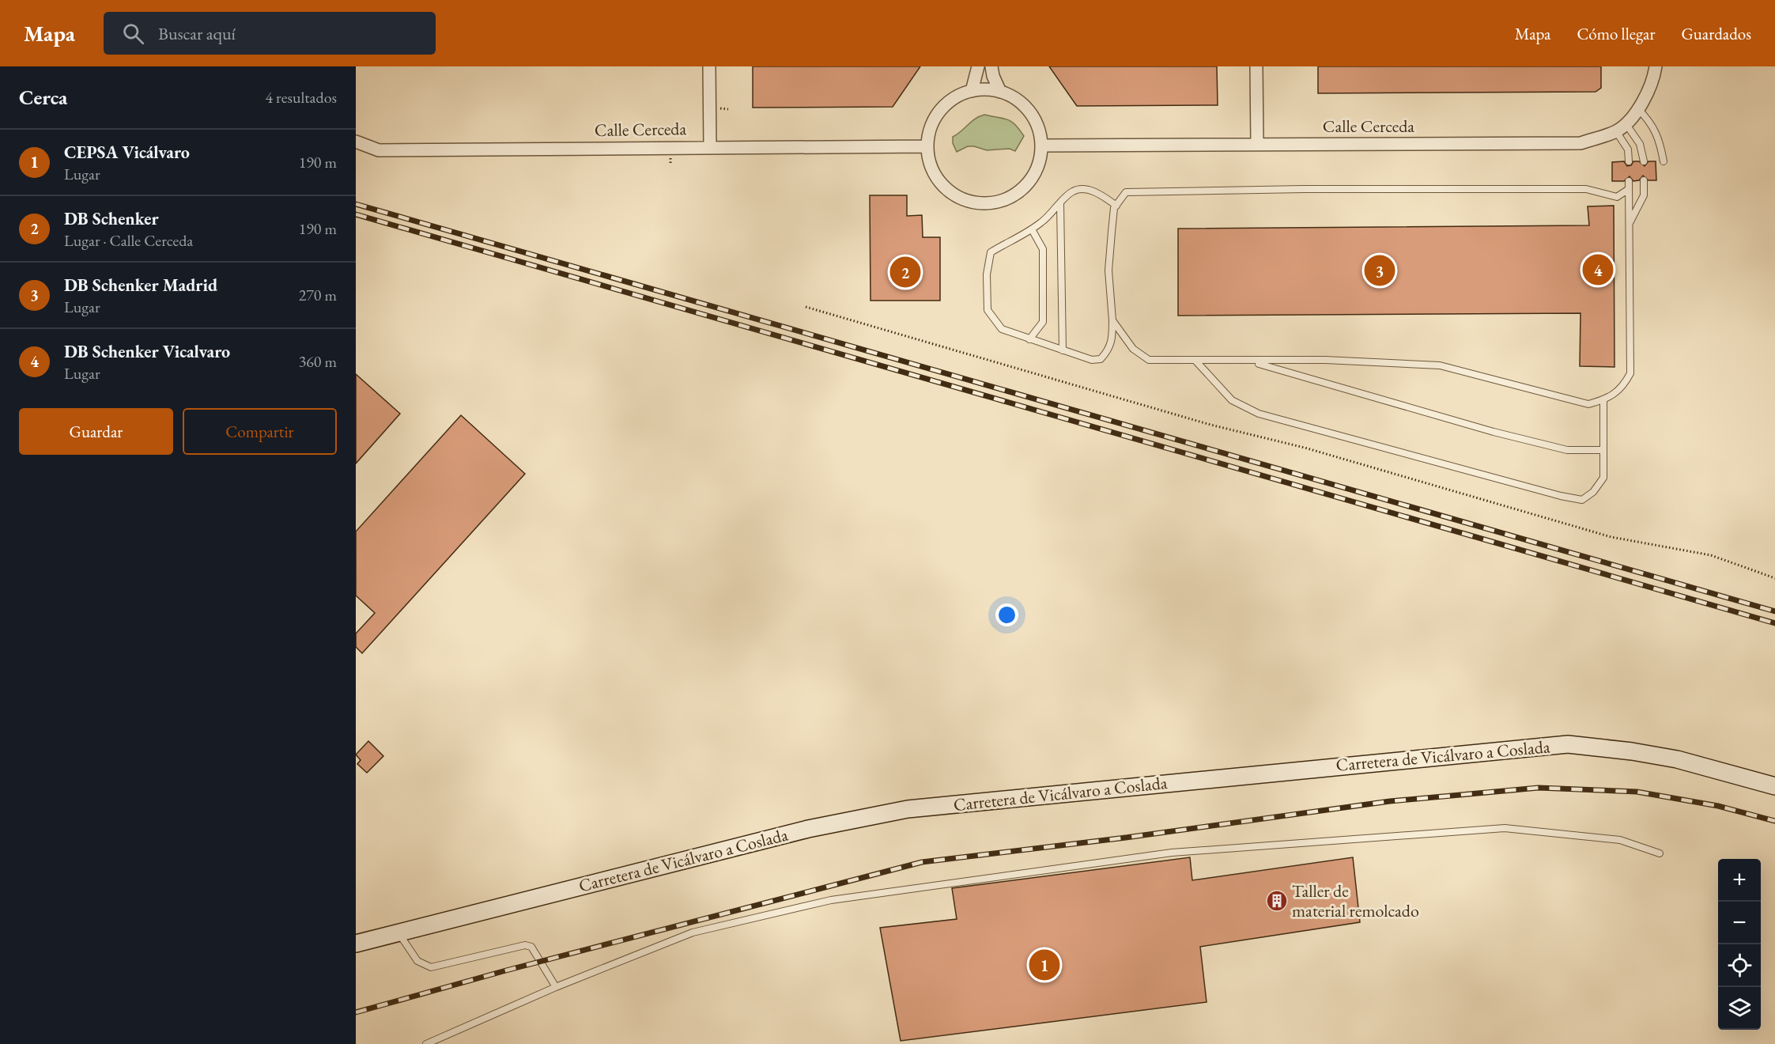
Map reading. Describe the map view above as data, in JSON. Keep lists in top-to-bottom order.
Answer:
{
  "streets": {
    "street": ["Calle Cerceda", "Carretera de Vicálvaro a Coslada"]
  },
  "places": {
    "building": ["Taller de material remolcado"]
  },
  "page": {
    "header": "Mapa",
    "search": "Buscar aquí",
    "nav": ["Mapa", "Cómo llegar", "Guardados"],
    "heading": ["Cerca", "4 resultados"],
    "list": [
      {
        "mark": "1",
        "name": "CEPSA Vicálvaro",
        "note": "Lugar",
        "value": "190 m"
      },
      {
        "mark": "2",
        "name": "DB Schenker",
        "note": "Lugar · Calle Cerceda",
        "value": "190 m"
      },
      {
        "mark": "3",
        "name": "DB Schenker Madrid",
        "note": "Lugar",
        "value": "270 m"
      },
      {
        "mark": "4",
        "name": "DB Schenker Vicalvaro",
        "note": "Lugar",
        "value": "360 m"
      }
    ],
    "pins": [
      "4",
      "3",
      "2",
      "1"
    ],
    "buttons": ["Guardar", "Compartir"],
    "map_buttons": ["+", "−"]
  }
}
